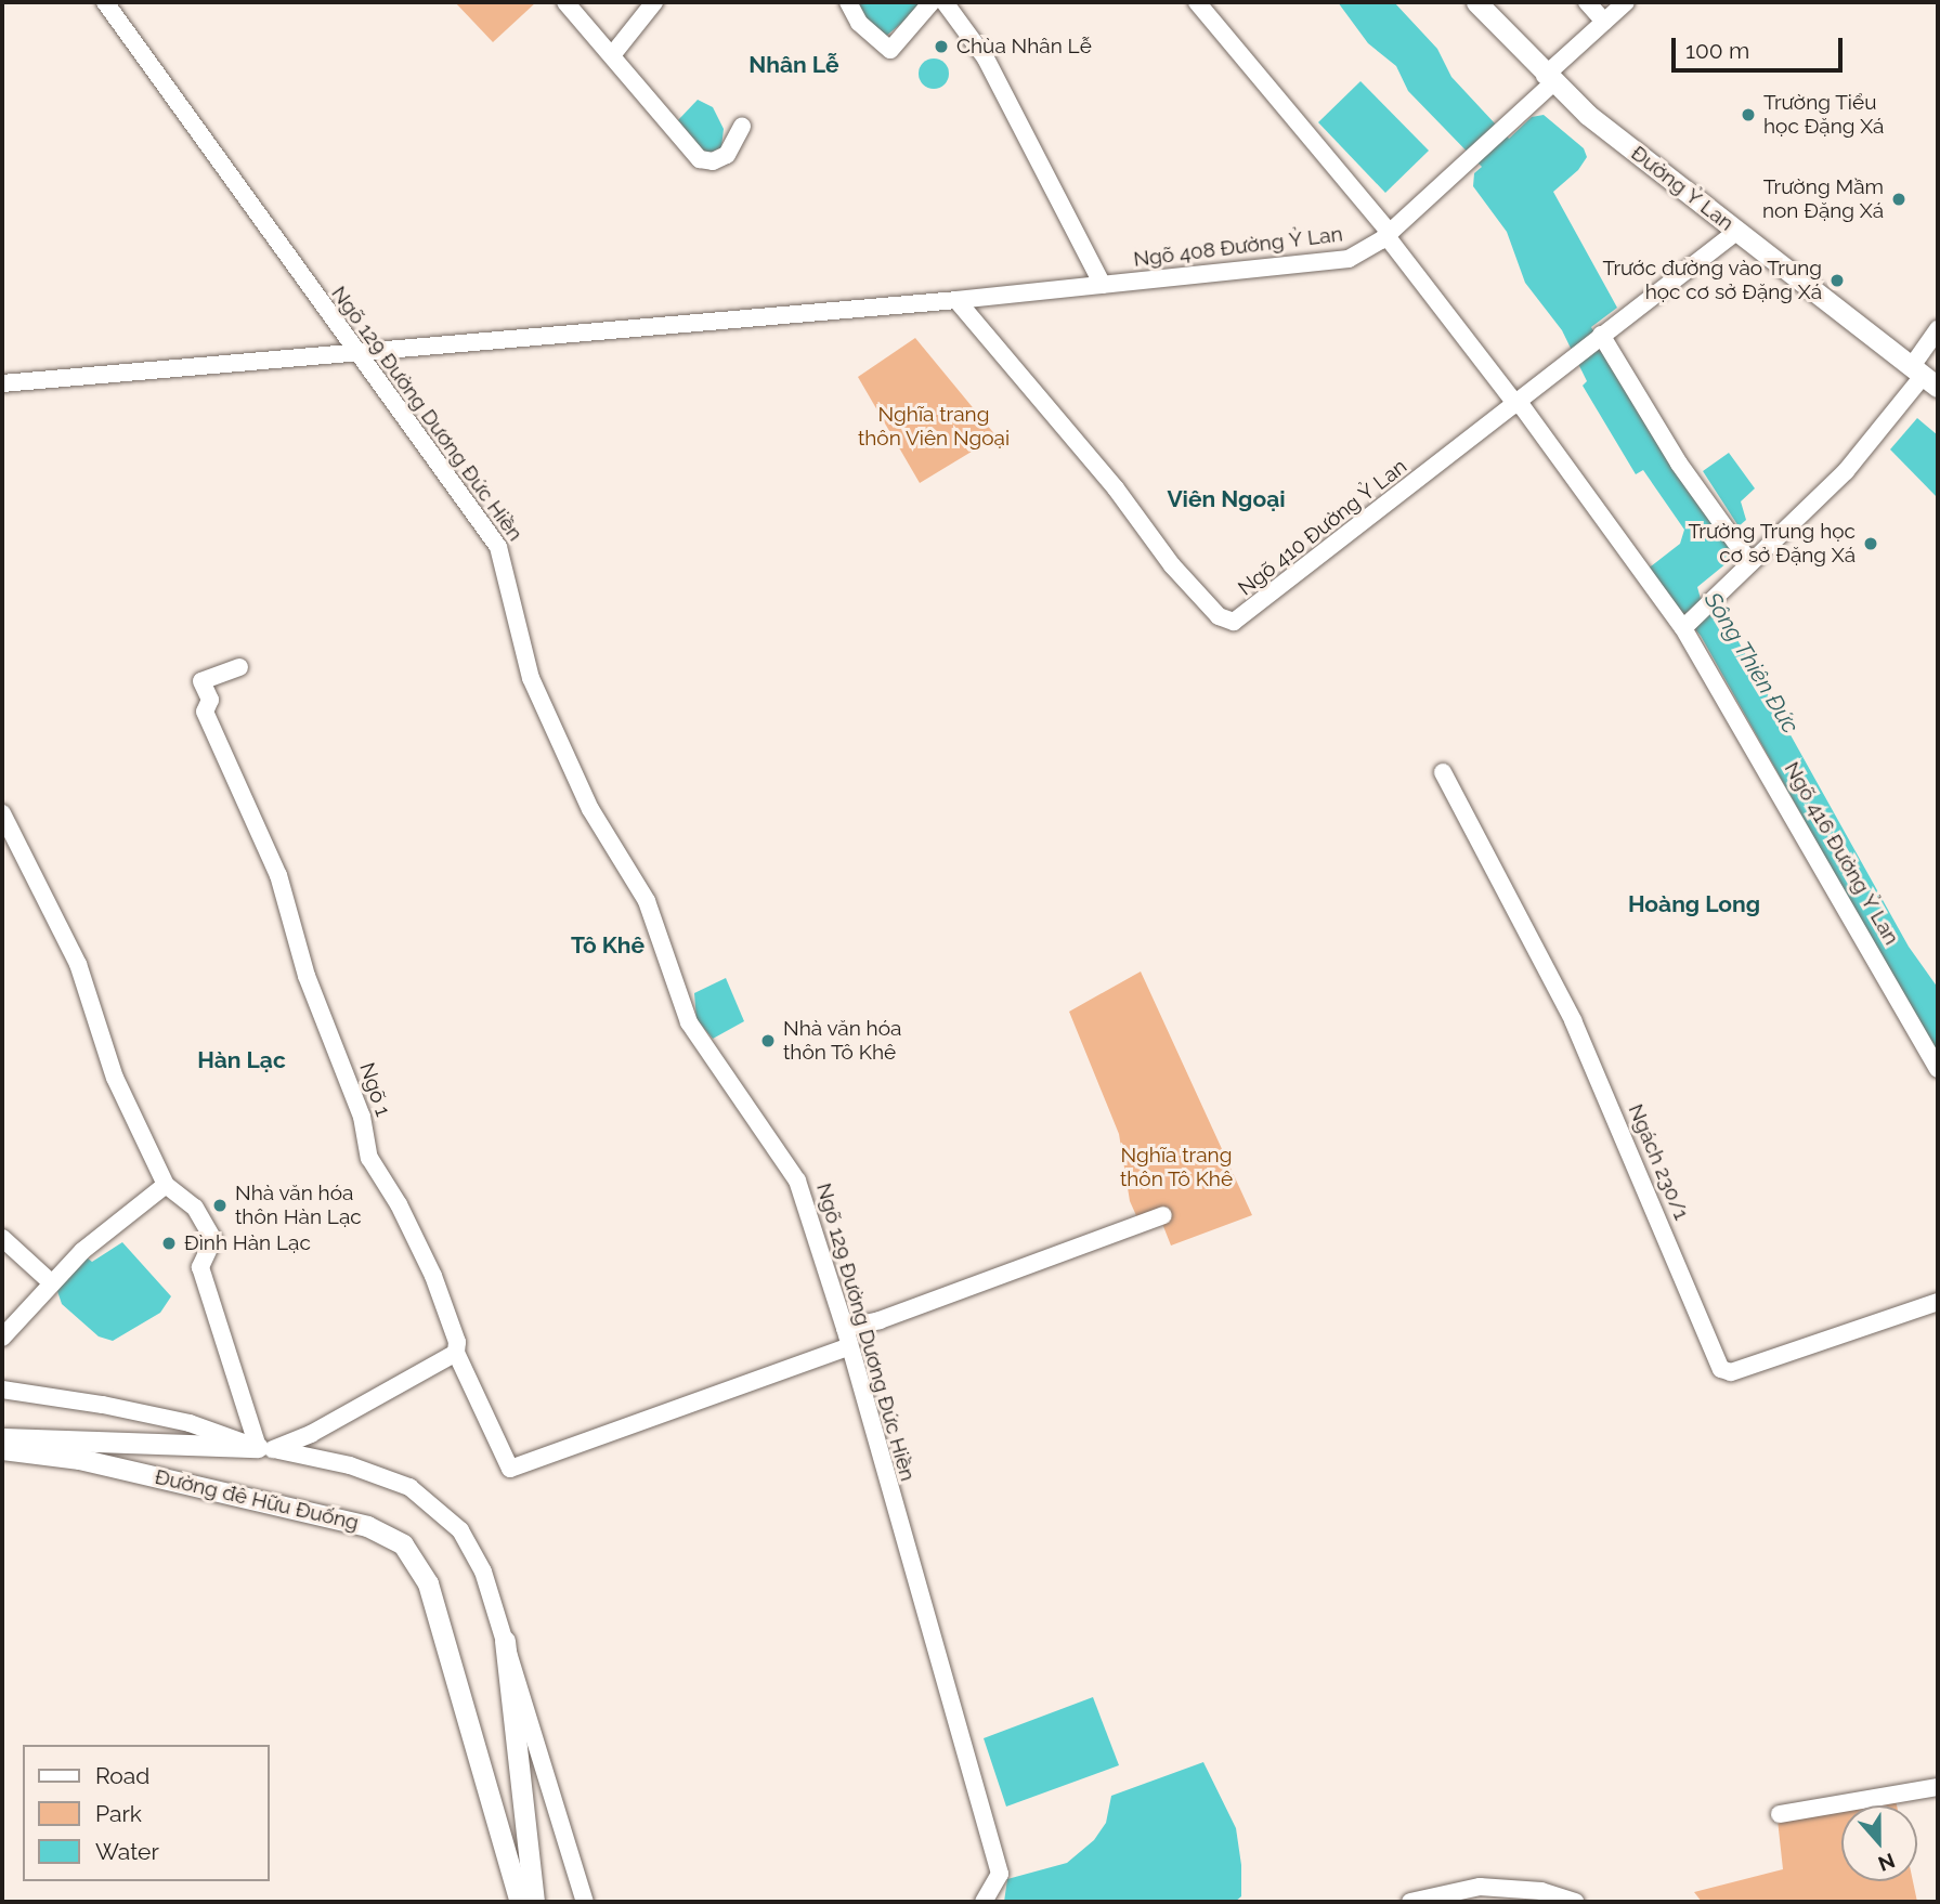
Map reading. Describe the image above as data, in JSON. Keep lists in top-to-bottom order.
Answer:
{
  "streets": {
    "main road": ["Đường Ỷ Lan", "Đường đê Hữu Đuống"],
    "street": [
      "Ngõ 408 Đường Ỷ Lan",
      "Ngõ 129 Đường Dương Đức Hiền",
      "Ngõ 410 Đường Ỷ Lan",
      "Ngõ 416 Đường Ỷ Lan",
      "Ngõ 1",
      "Ngách 230/1"
    ]
  },
  "crossings": [
    ["Đường Ỷ Lan", "Ngõ 408 Đường Ỷ Lan"],
    ["Đường Ỷ Lan", "Ngõ 410 Đường Ỷ Lan"],
    ["Ngõ 408 Đường Ỷ Lan", "Ngõ 129 Đường Dương Đức Hiền"],
    ["Ngõ 408 Đường Ỷ Lan", "Ngõ 410 Đường Ỷ Lan"],
    ["Ngõ 408 Đường Ỷ Lan", "Ngõ 416 Đường Ỷ Lan"],
    ["Ngõ 410 Đường Ỷ Lan", "Ngõ 416 Đường Ỷ Lan"]
  ],
  "districts": [
    "Nhân Lễ",
    "Viên Ngoại",
    "Hoàng Long",
    "Tô Khê",
    "Hàn Lạc"
  ],
  "water": ["Sông Thiên Đức"],
  "parks": ["Nghĩa trang thôn Viên Ngoại", "Nghĩa trang thôn Tô Khê"],
  "places": [
    "Chùa Nhân Lễ",
    "Trường Tiểu học Đặng Xá",
    "Trường Mầm non Đặng Xá",
    "Trước đường vào Trung học cơ sở Đặng Xá",
    "Trường Trung học cơ sở Đặng Xá",
    "Nhà văn hóa thôn Tô Khê",
    "Nhà văn hóa thôn Hàn Lạc",
    "Đình Hàn Lạc"
  ],
  "legend": ["Road", "Park", "Water"],
  "scale_bar": "100 m",
  "north": "bottom"
}
